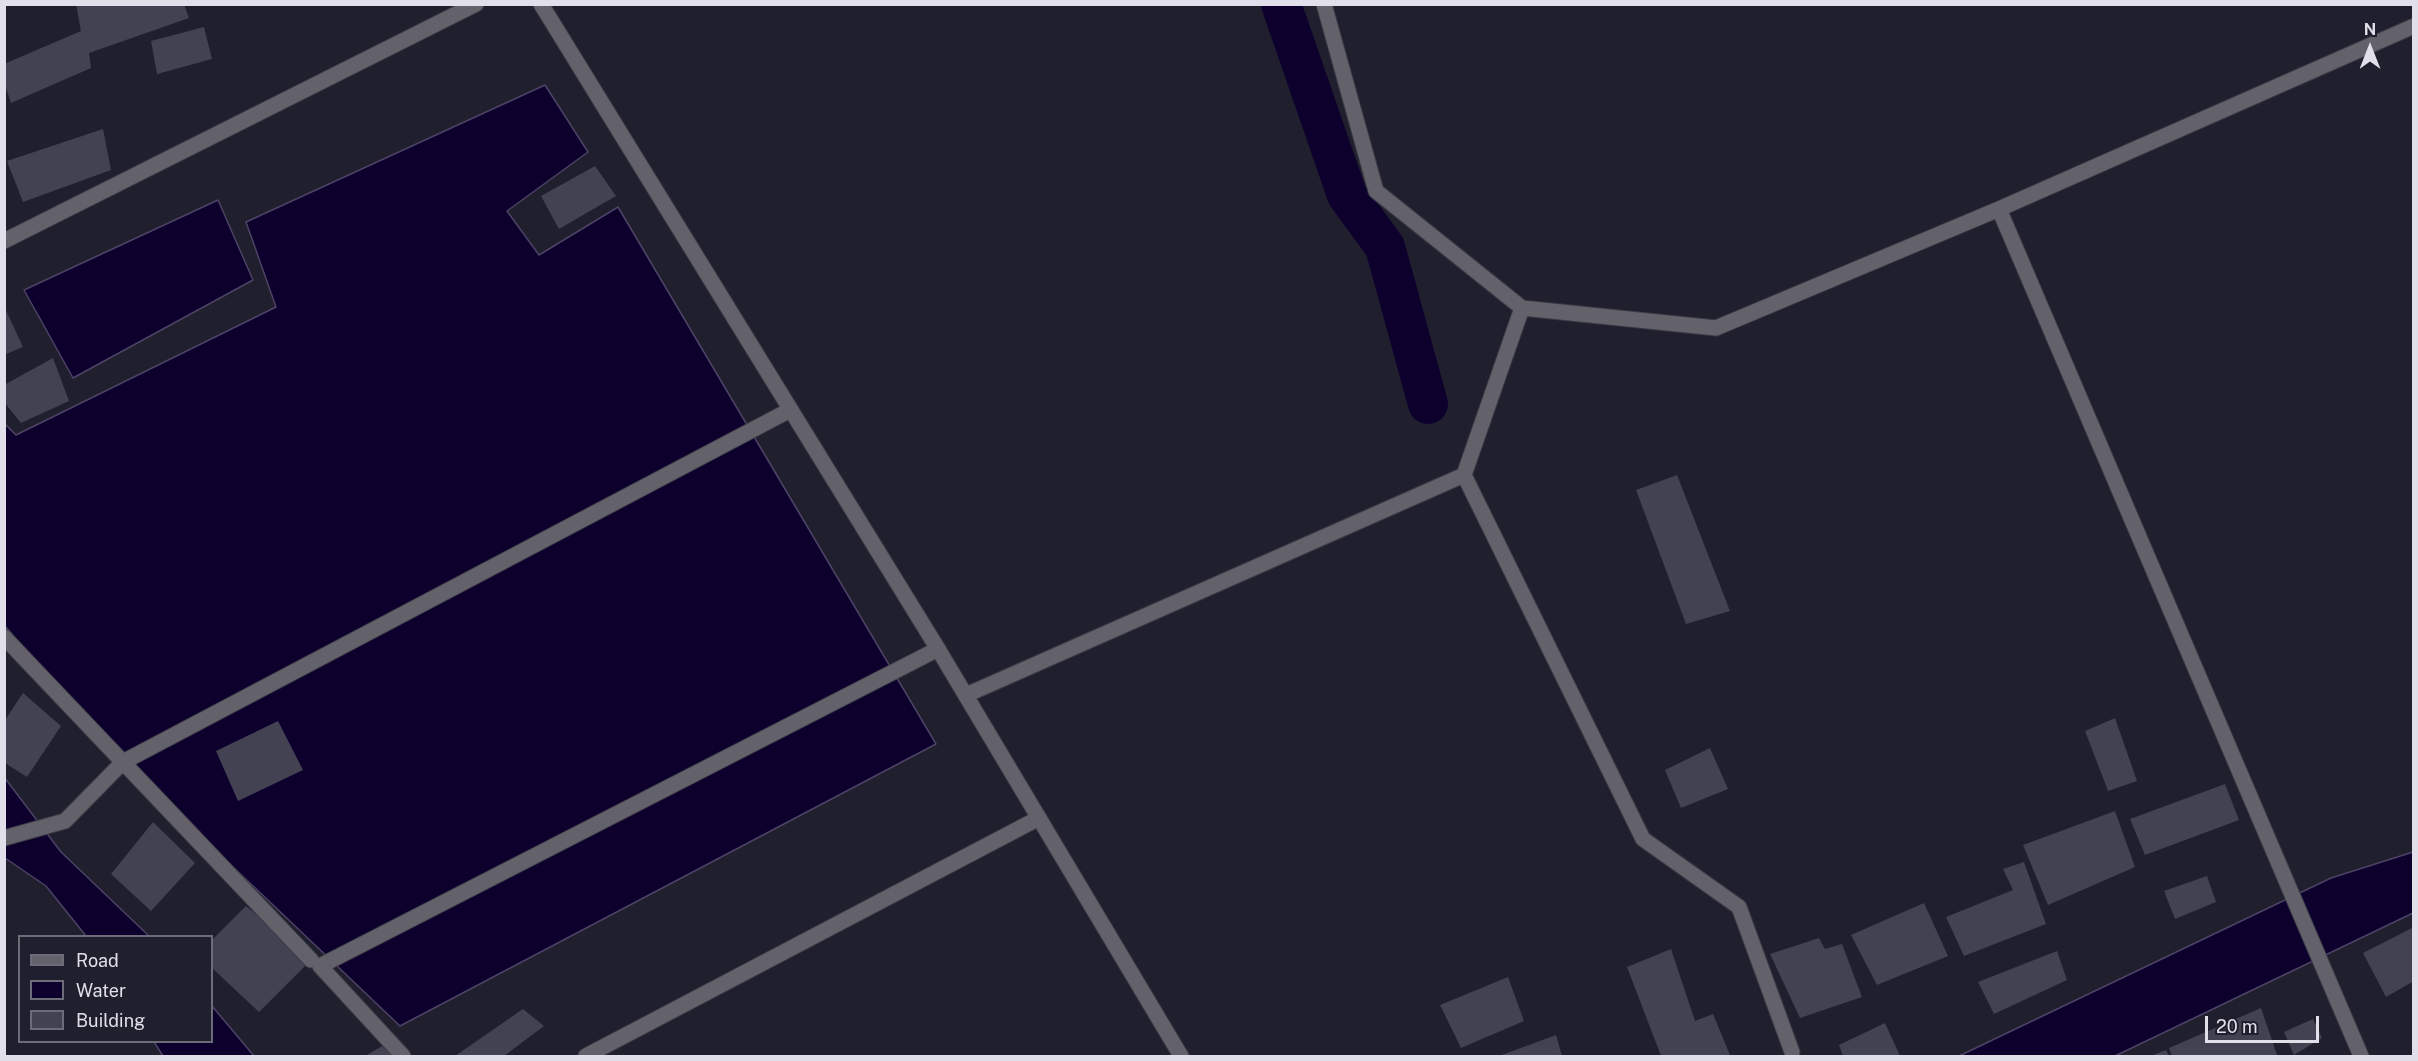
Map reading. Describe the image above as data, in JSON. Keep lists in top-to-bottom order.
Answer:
{
  "legend": ["Road", "Water", "Building"],
  "scale_bar": "20 m",
  "north": "top"
}
